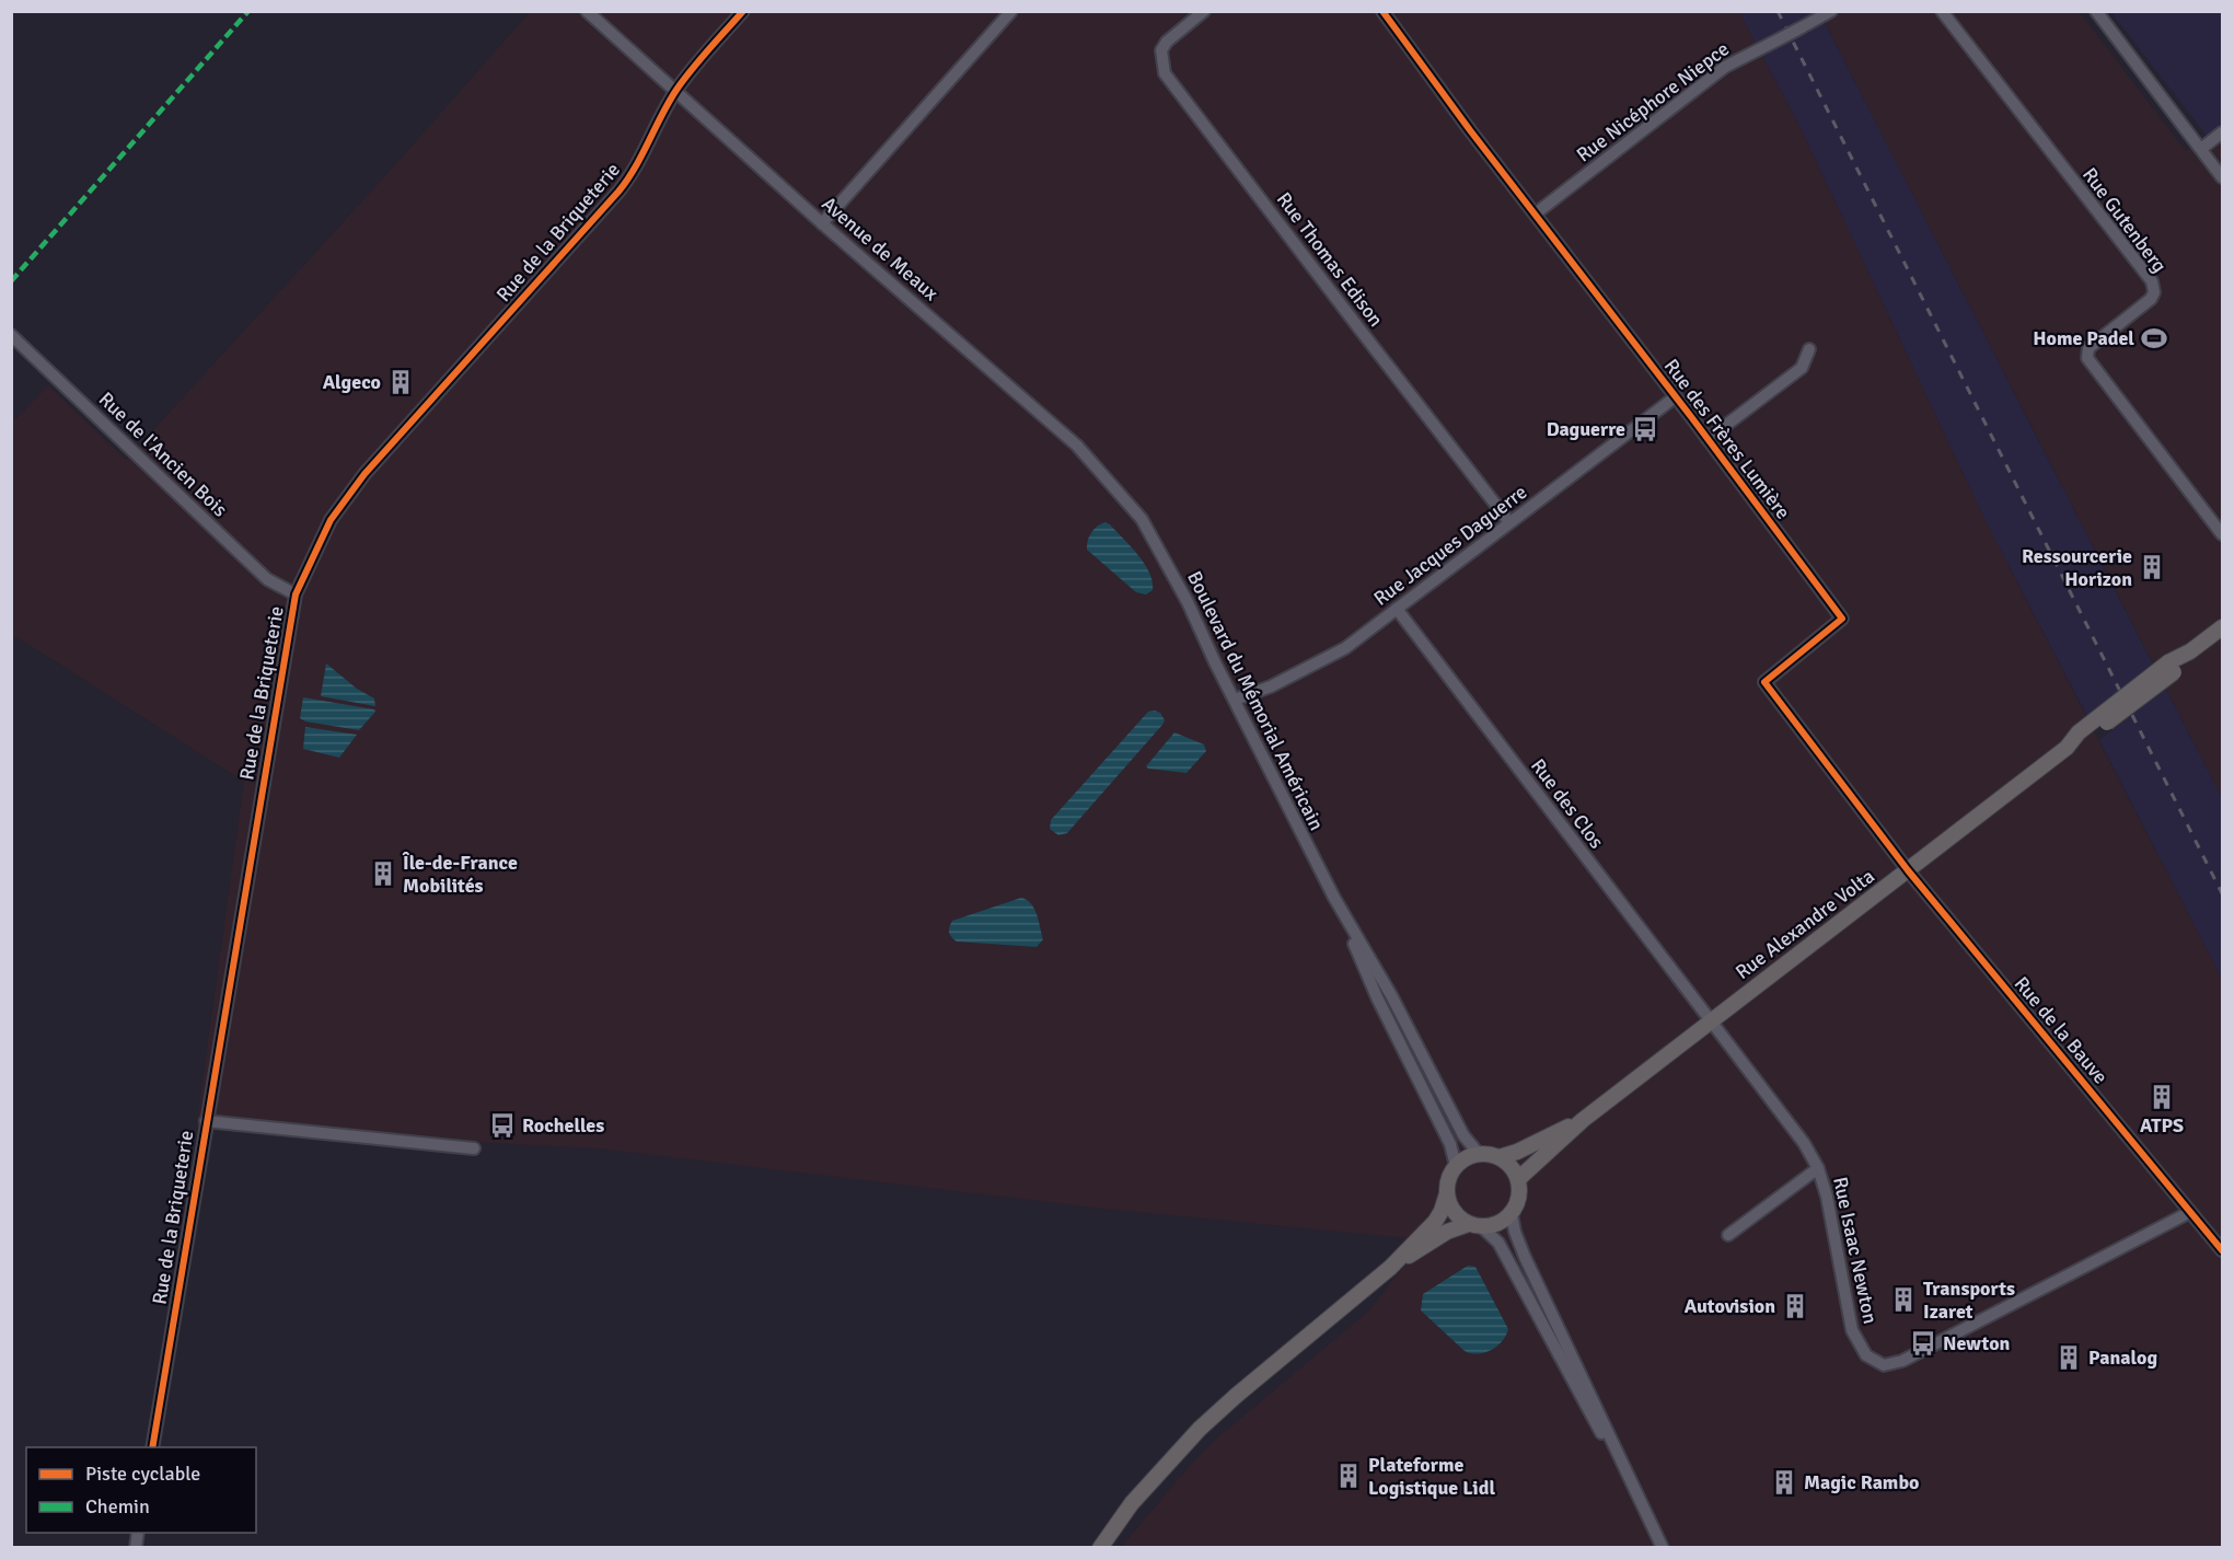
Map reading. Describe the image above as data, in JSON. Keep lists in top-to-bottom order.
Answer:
{
  "streets": {
    "main road": ["Rue Alexandre Volta"],
    "street": [
      "Rue Nicéphore Niepce",
      "Rue Gutenberg",
      "Rue de la Briqueterie",
      "Avenue de Meaux",
      "Rue Thomas Edison",
      "Rue des Frères Lumière",
      "Rue de l'Ancien Bois",
      "Rue Jacques Daguerre",
      "Boulevard du Mémorial Américain",
      "Rue des Clos",
      "Rue de la Bauve",
      "Rue Isaac Newton"
    ]
  },
  "crossings": [
    ["Rue Nicéphore Niepce", "Rue des Frères Lumière"],
    ["Rue de la Briqueterie", "Avenue de Meaux"],
    ["Rue de la Briqueterie", "Rue de l'Ancien Bois"],
    ["Avenue de Meaux", "Boulevard du Mémorial Américain"],
    ["Rue Thomas Edison", "Rue Jacques Daguerre"],
    ["Rue des Frères Lumière", "Rue Jacques Daguerre"],
    ["Rue des Frères Lumière", "Rue Alexandre Volta"],
    ["Rue des Frères Lumière", "Rue de la Bauve"],
    ["Rue Jacques Daguerre", "Boulevard du Mémorial Américain"],
    ["Rue Jacques Daguerre", "Rue des Clos"],
    ["Rue des Clos", "Rue Alexandre Volta"],
    ["Rue des Clos", "Rue Isaac Newton"],
    ["Rue Alexandre Volta", "Rue de la Bauve"],
    ["Rue Alexandre Volta", "Rue Isaac Newton"],
    ["Rue de la Bauve", "Rue Isaac Newton"]
  ],
  "places": {
    "sports": ["Home Padel"],
    "building": [
      "Algeco",
      "Ressourcerie Horizon",
      "Île-de-France Mobilités",
      "ATPS",
      "Transports Izaret",
      "Autovision",
      "Panalog",
      "Plateforme Logistique Lidl",
      "Magic Rambo"
    ],
    "bus stop": ["Daguerre", "Rochelles", "Newton"]
  },
  "legend": ["Piste cyclable", "Chemin"]
}
